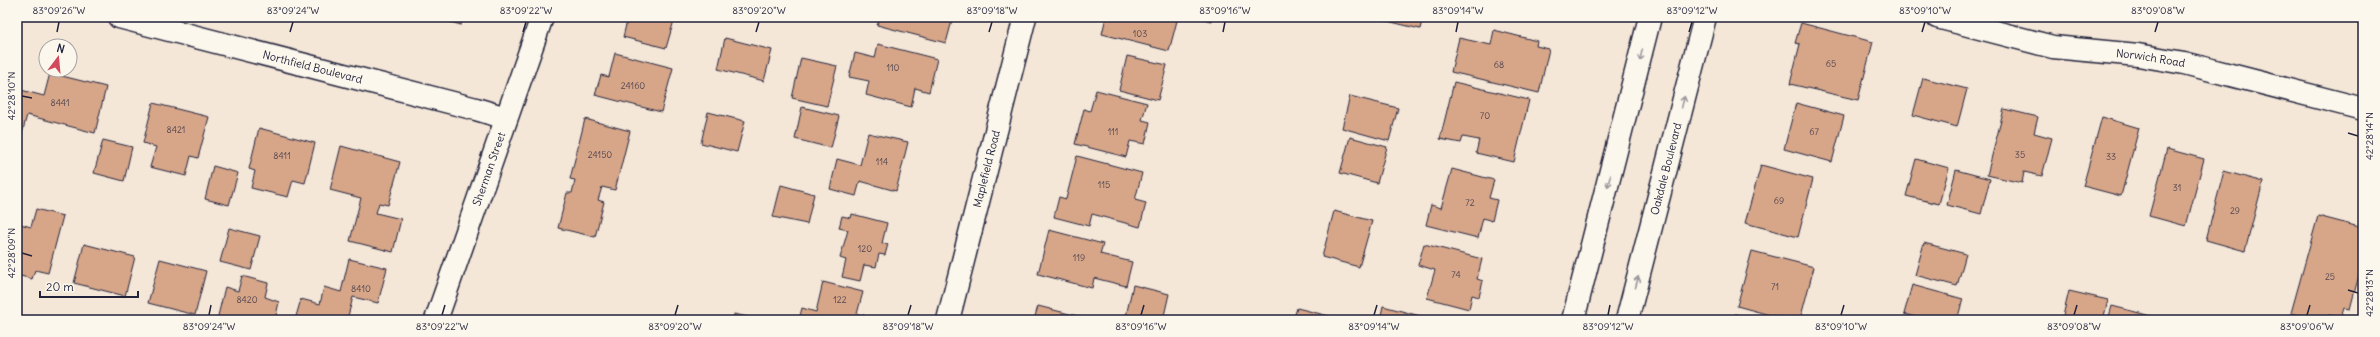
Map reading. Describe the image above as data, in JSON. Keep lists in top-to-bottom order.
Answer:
{
  "streets": {
    "street": [
      "Norwich Road",
      "Northfield Boulevard",
      "Sherman Street",
      "Maplefield Road",
      "Oakdale Boulevard"
    ]
  },
  "crossings": [
    ["Northfield Boulevard", "Sherman Street"]
  ],
  "house_numbers": [
    "103",
    "65",
    "68",
    "110",
    "24160",
    "8441",
    "70",
    "8421",
    "111",
    "67",
    "24150",
    "35",
    "8411",
    "33",
    "114",
    "115",
    "31",
    "69",
    "72",
    "29",
    "120",
    "119",
    "74",
    "25",
    "71",
    "8410",
    "8420",
    "122"
  ],
  "scale_bar": "20 m",
  "north": "top",
  "coordinates": [
    "83°09'26\"W",
    "83°09'24\"W",
    "83°09'22\"W",
    "83°09'20\"W",
    "83°09'18\"W",
    "83°09'16\"W",
    "83°09'14\"W",
    "83°09'12\"W",
    "83°09'10\"W",
    "83°09'08\"W",
    "42°28'10\"N",
    "42°28'14\"N",
    "42°28'09\"N",
    "42°28'13\"N",
    "83°09'06\"W"
  ]
}
